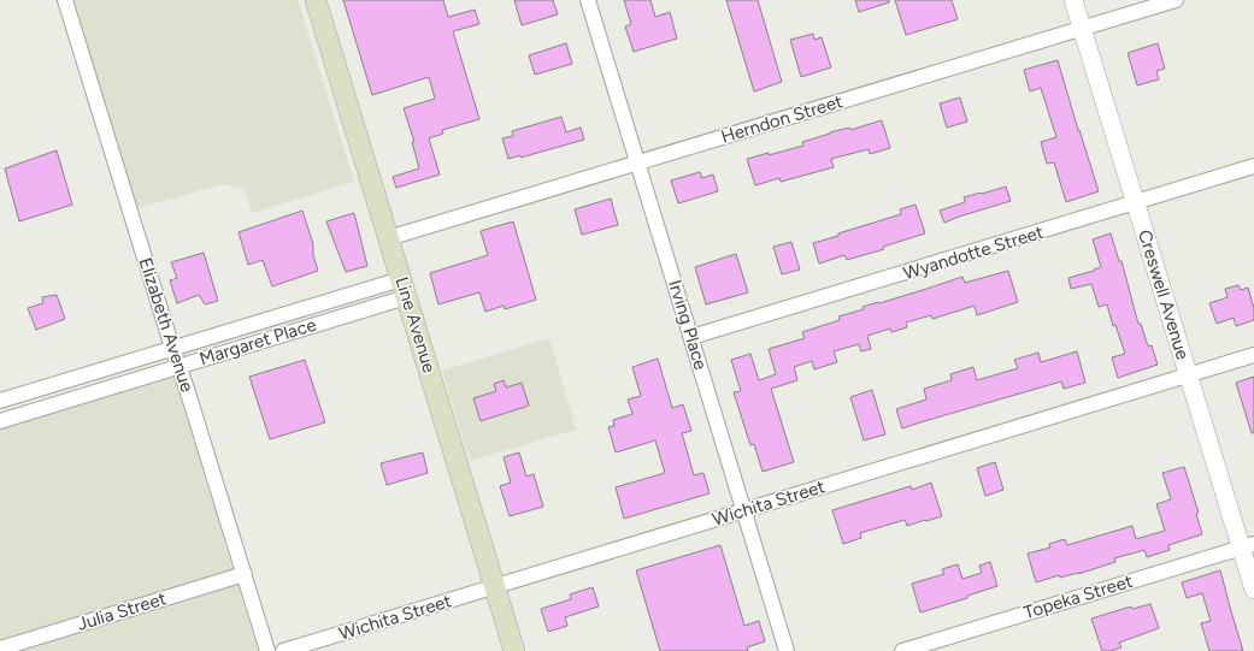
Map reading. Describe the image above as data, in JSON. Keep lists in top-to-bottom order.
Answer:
{
  "streets": {
    "main road": ["Line Avenue"],
    "street": [
      "Herndon Street",
      "Wyandotte Street",
      "Creswell Avenue",
      "Elizabeth Avenue",
      "Irving Place",
      "Margaret Place",
      "Wichita Street",
      "Topeka Street",
      "Julia Street"
    ]
  },
  "crossings": [
    ["Herndon Street", "Creswell Avenue"],
    ["Herndon Street", "Line Avenue"],
    ["Herndon Street", "Irving Place"],
    ["Wyandotte Street", "Creswell Avenue"],
    ["Wyandotte Street", "Irving Place"],
    ["Creswell Avenue", "Wichita Street"],
    ["Creswell Avenue", "Topeka Street"],
    ["Elizabeth Avenue", "Margaret Place"],
    ["Elizabeth Avenue", "Julia Street"],
    ["Line Avenue", "Margaret Place"],
    ["Line Avenue", "Wichita Street"],
    ["Irving Place", "Wichita Street"]
  ]
}
